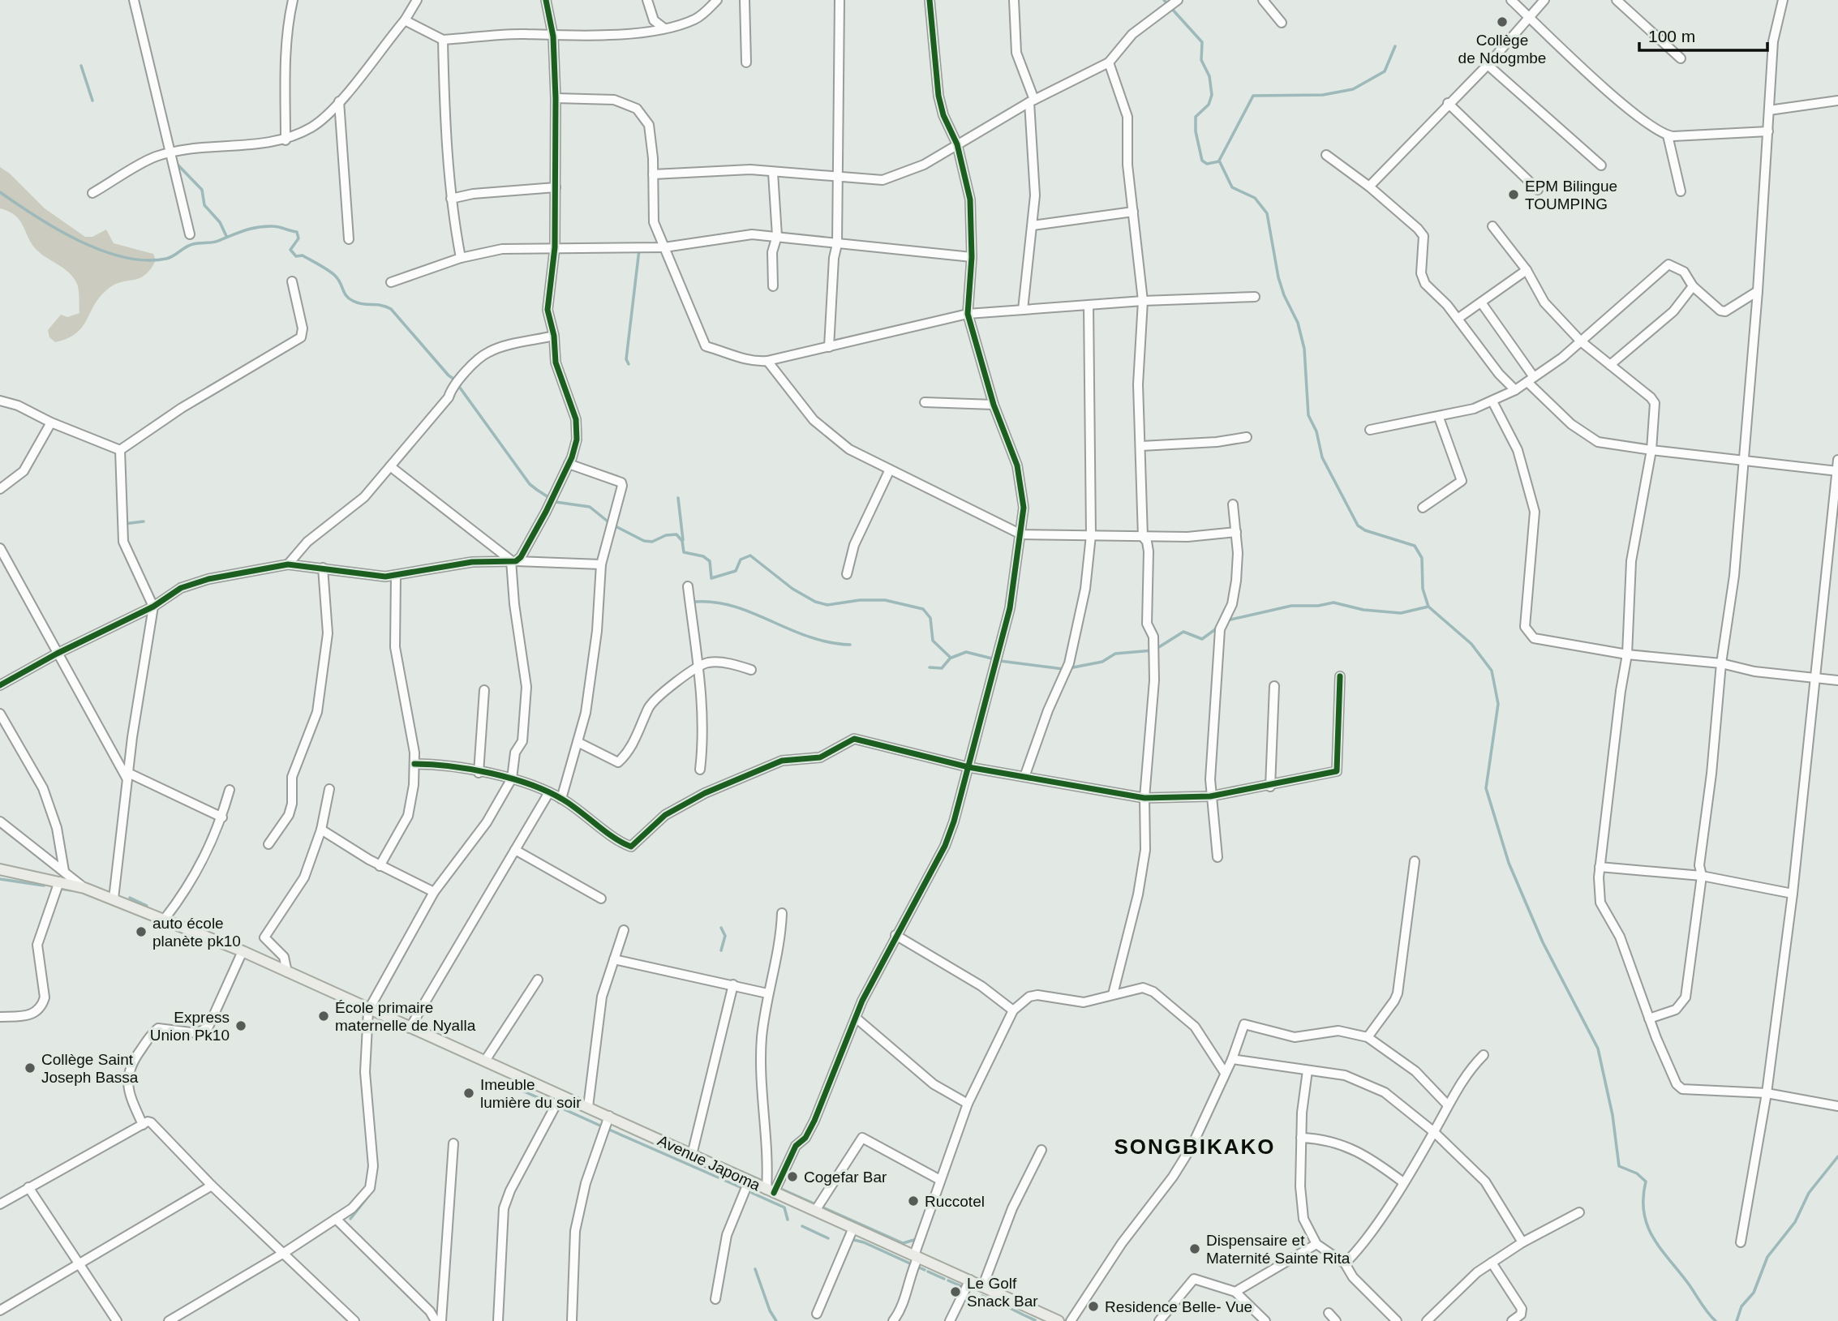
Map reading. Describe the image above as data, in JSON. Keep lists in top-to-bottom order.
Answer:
{
  "streets": {
    "main road": ["Avenue Japoma"]
  },
  "districts": ["SONGBIKAKO"],
  "places": [
    "Collège de Ndogmbe",
    "EPM Bilingue TOUMPING",
    "auto école planète pk10",
    "École primaire maternelle de Nyalla",
    "Express Union Pk10",
    "Collège Saint Joseph Bassa",
    "Imeuble lumière du soir",
    "Cogefar Bar",
    "Ruccotel",
    "Dispensaire et Maternité Sainte Rita",
    "Le Golf Snack Bar",
    "Residence Belle- Vue"
  ],
  "scale_bar": "100 m"
}
